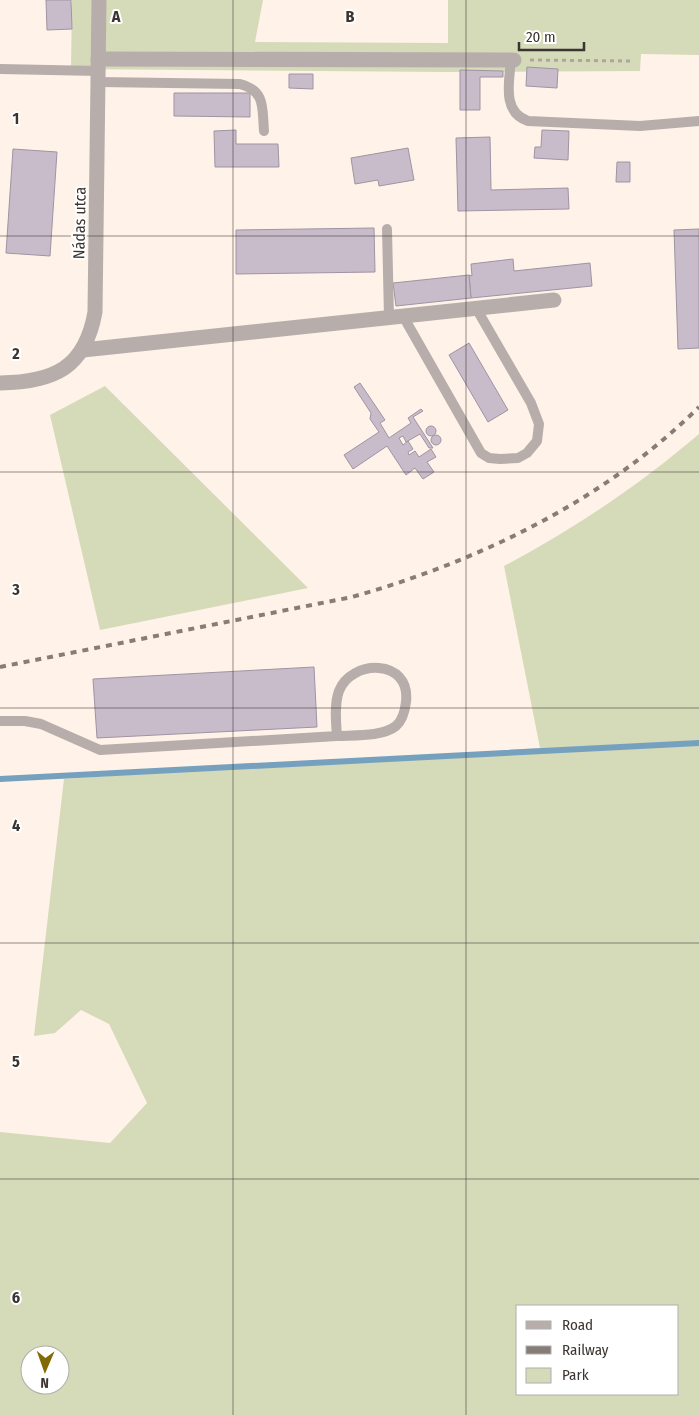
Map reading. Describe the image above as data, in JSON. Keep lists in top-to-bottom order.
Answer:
{
  "streets": {
    "street": ["Nádas utca"]
  },
  "legend": ["Road", "Railway", "Park"],
  "scale_bar": "20 m",
  "north": "bottom",
  "grid": {
    "columns": ["A", "B"],
    "rows": [
      "1",
      "2",
      "3",
      "4",
      "5",
      "6"
    ]
  }
}
